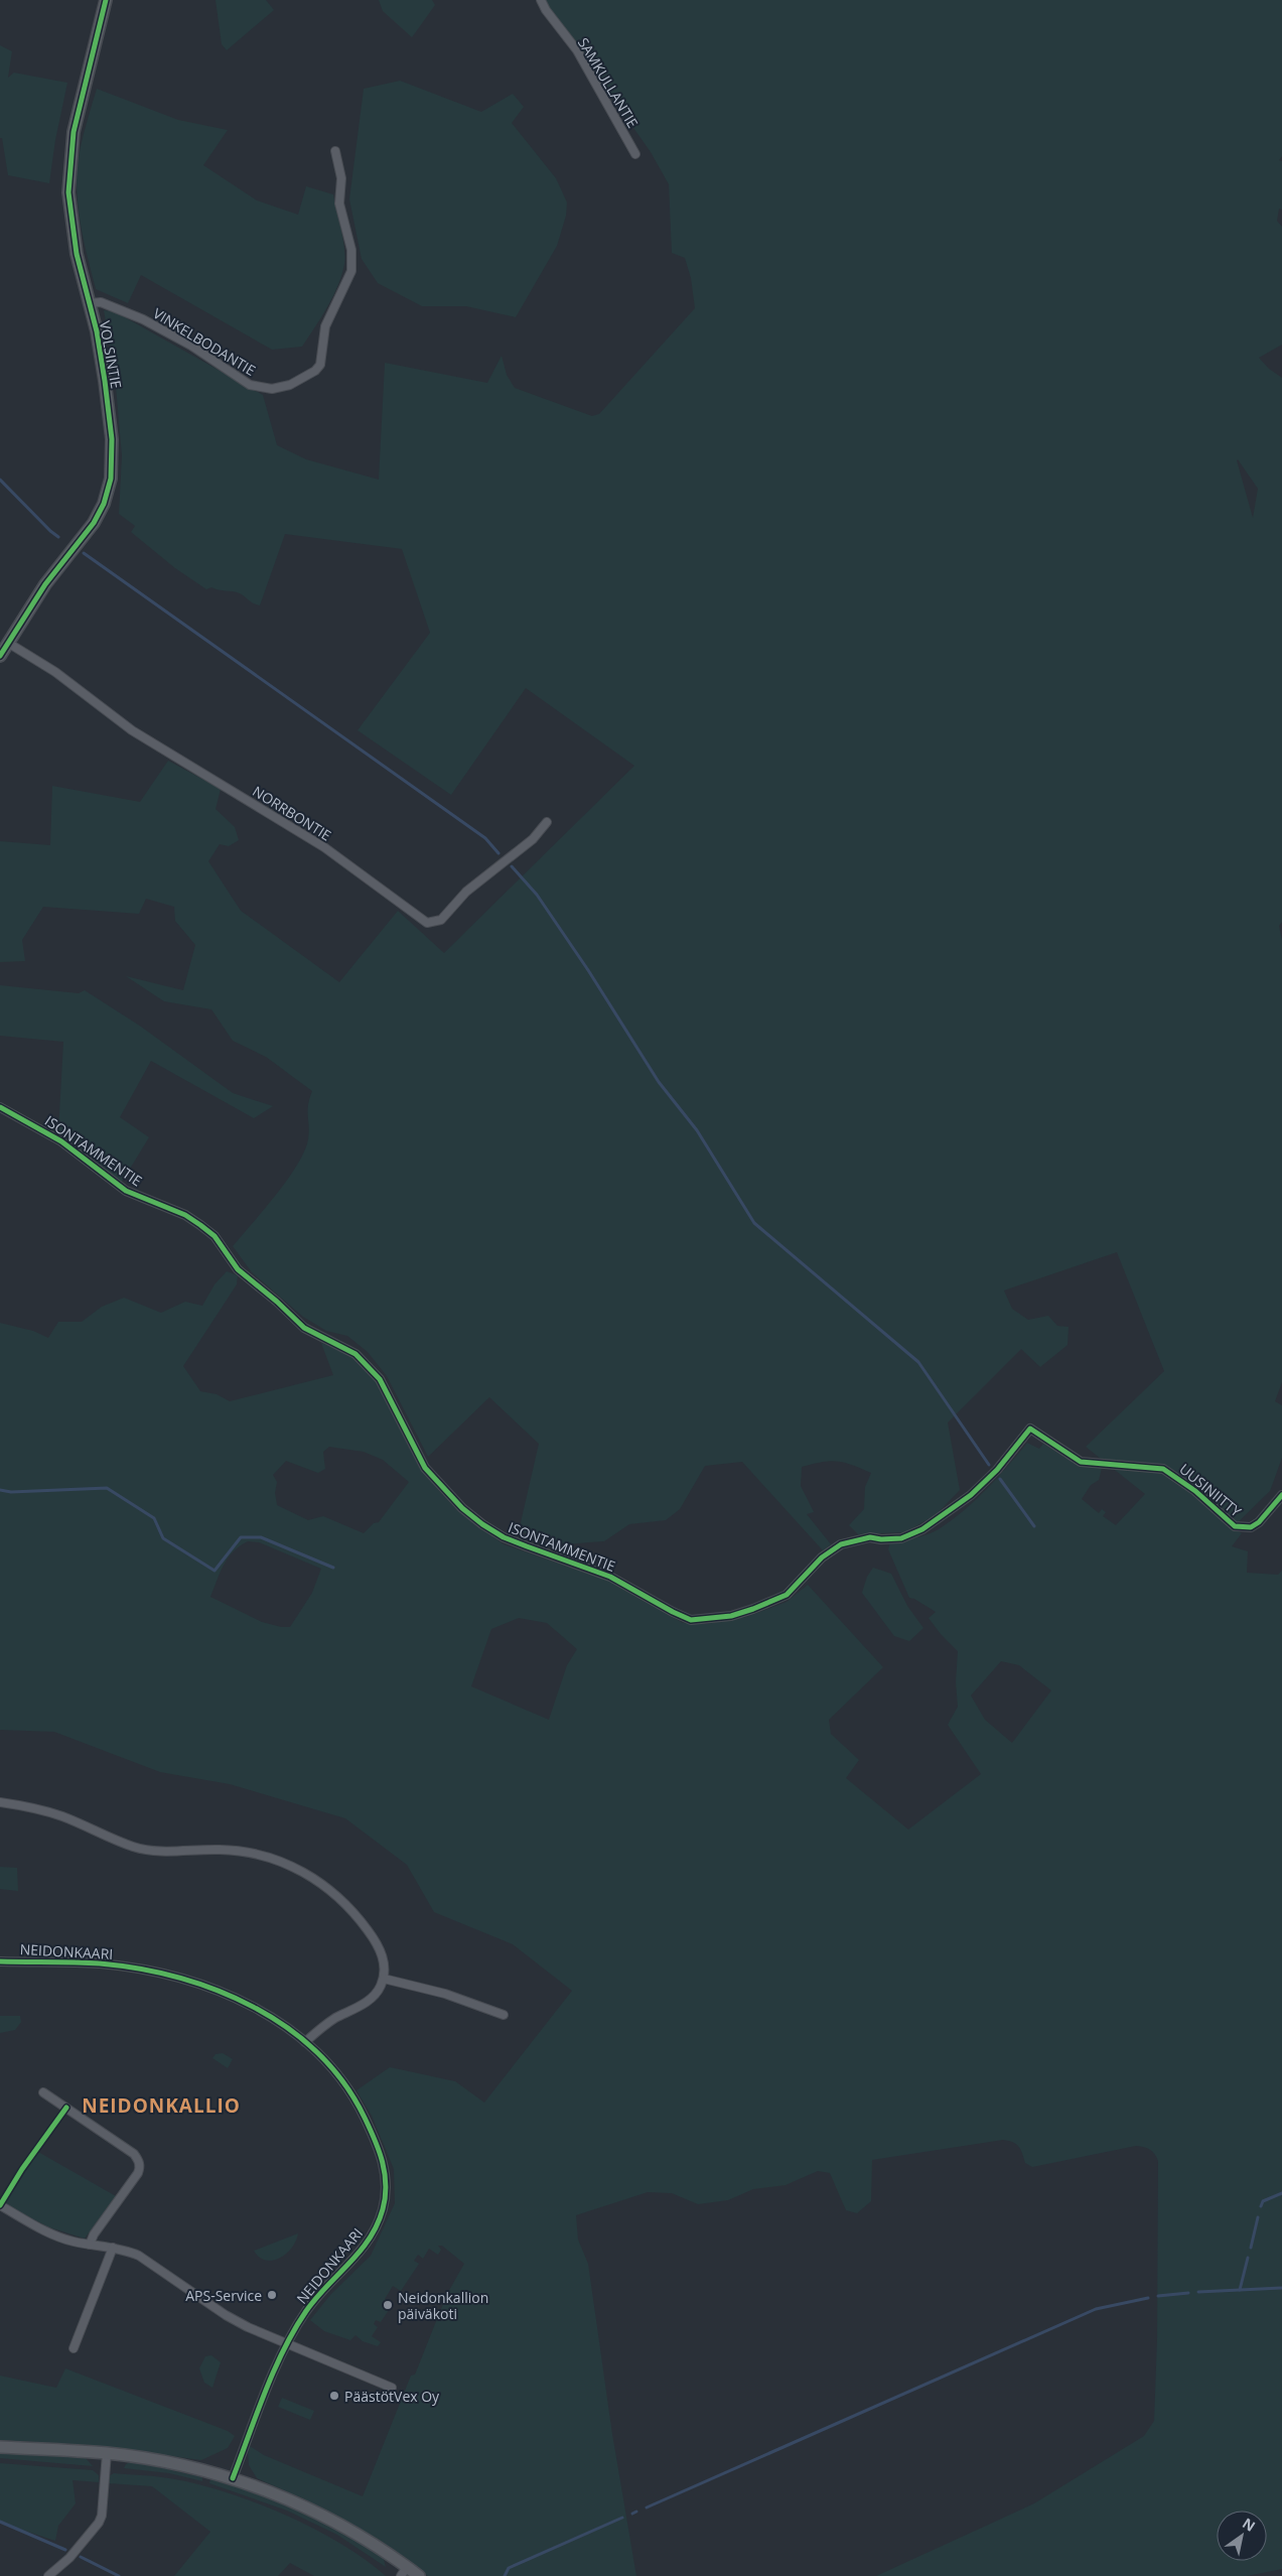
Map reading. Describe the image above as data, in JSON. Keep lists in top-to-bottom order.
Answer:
{
  "streets": {
    "street": [
      "SAMKULLANTIE",
      "VINKELBODANTIE",
      "VOLSINTIE",
      "NORRBONTIE",
      "ISONTAMMENTIE",
      "UUSINIITTY",
      "NEIDONKAARI"
    ]
  },
  "crossings": [
    ["VINKELBODANTIE", "VOLSINTIE"],
    ["VOLSINTIE", "NORRBONTIE"],
    ["ISONTAMMENTIE", "UUSINIITTY"]
  ],
  "districts": ["NEIDONKALLIO"],
  "places": ["APS-Service", "Neidonkallion päiväkoti", "PäästötVex Oy"],
  "north": "top right"
}
